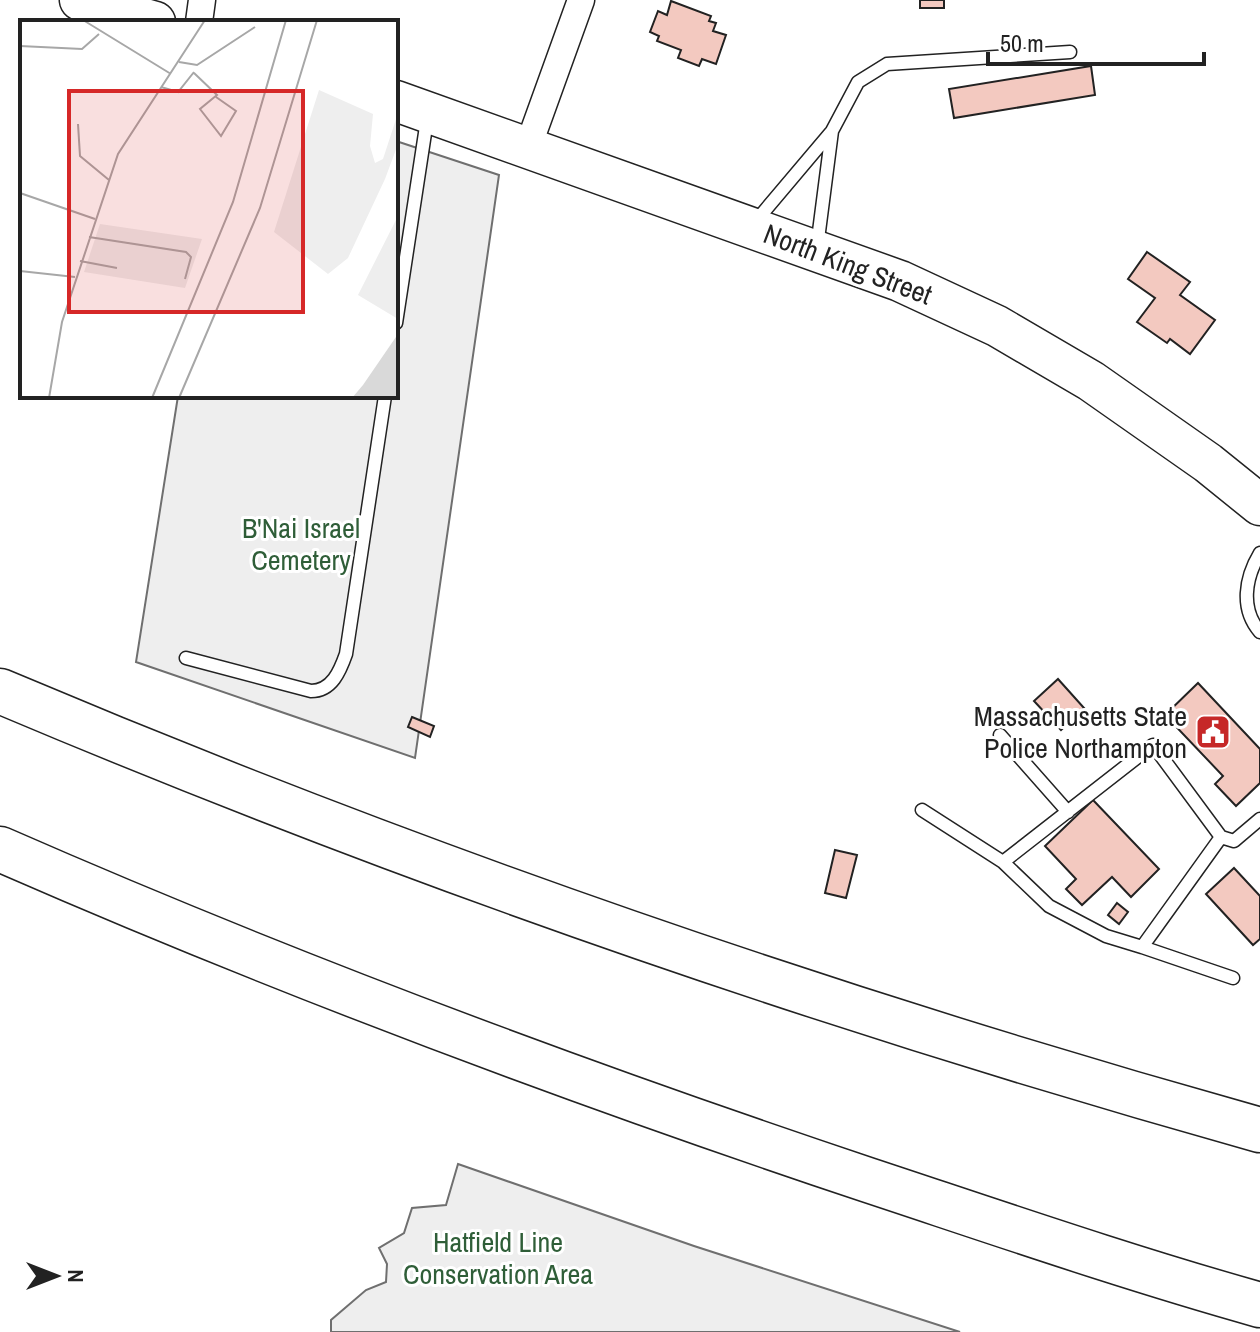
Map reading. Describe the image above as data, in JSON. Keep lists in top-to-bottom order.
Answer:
{
  "streets": {
    "main road": ["North King Street"]
  },
  "parks": ["B'Nai Israel Cemetery", "Hatfield Line Conservation Area"],
  "places": {
    "public building": ["Massachusetts State Police Northampton"]
  },
  "scale_bar": "50 m",
  "north": "right"
}
